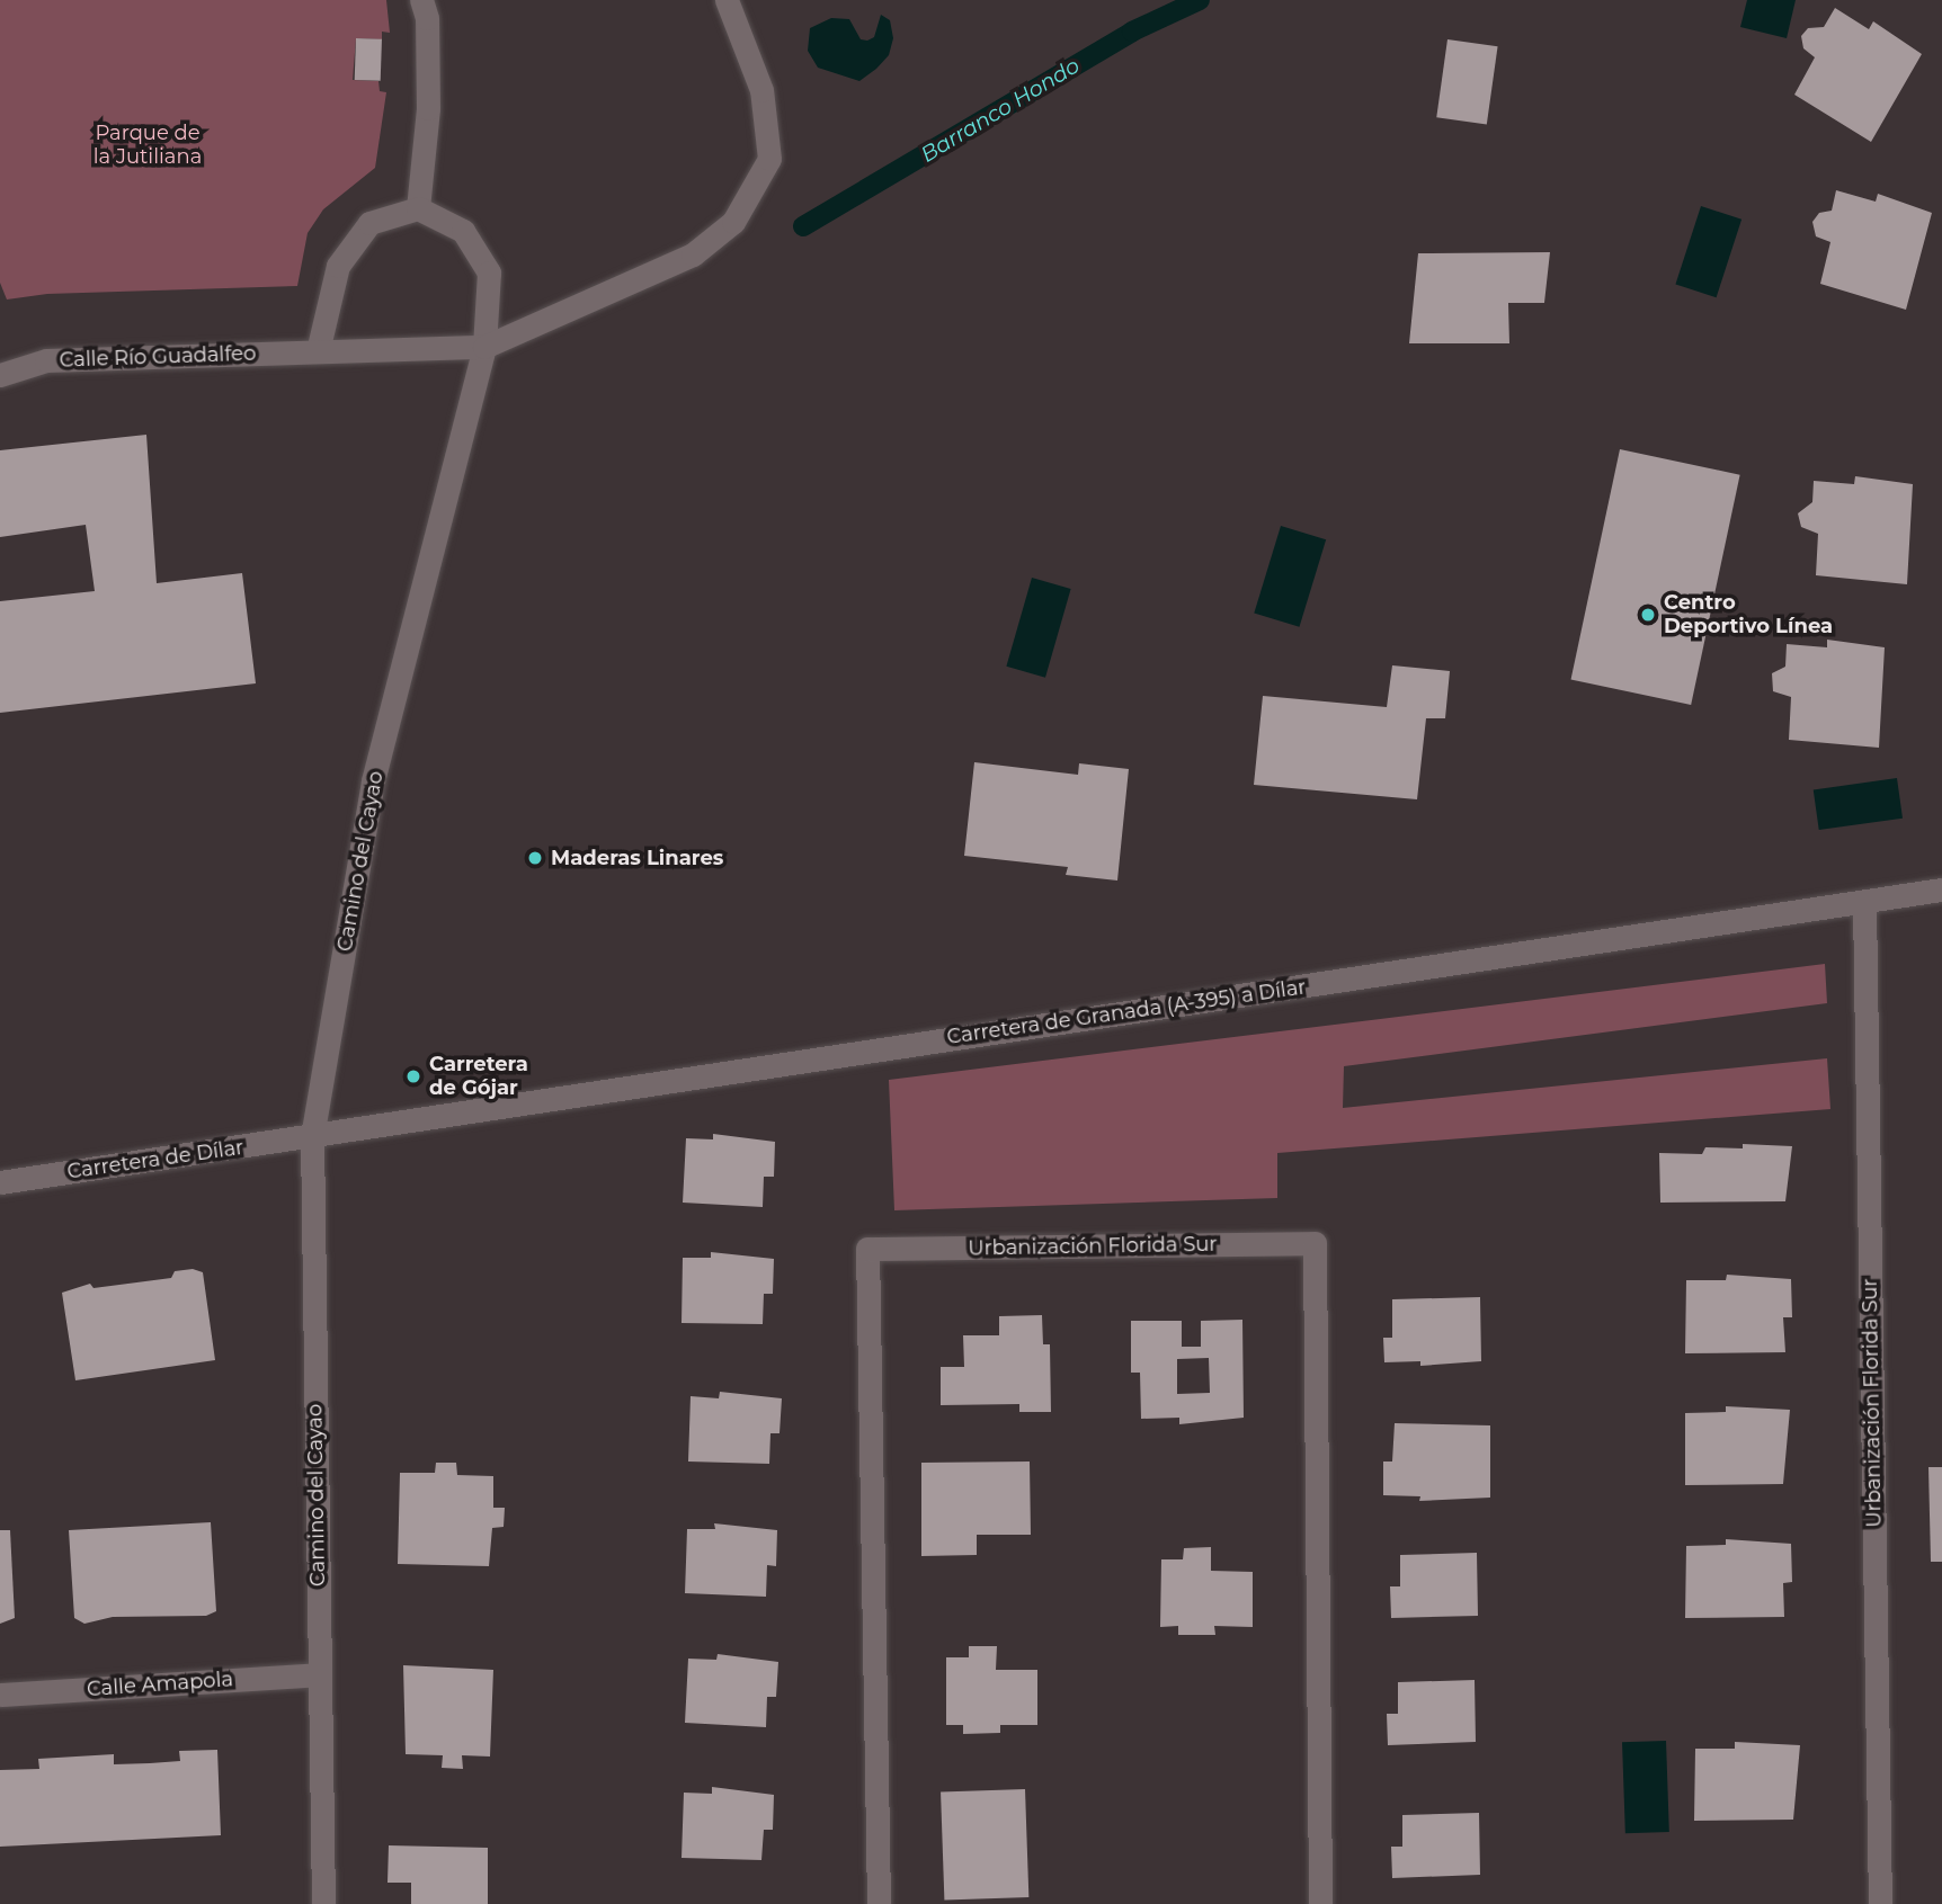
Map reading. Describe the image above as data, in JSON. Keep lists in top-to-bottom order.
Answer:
{
  "streets": {
    "street": [
      "Calle Río Guadalfeo",
      "Camino del Cayao",
      "Carretera de Granada (A-395) a Dílar",
      "Carretera de Dílar",
      "Urbanización Florida Sur",
      "Calle Amapola"
    ]
  },
  "crossings": [
    ["Calle Río Guadalfeo", "Camino del Cayao"],
    ["Camino del Cayao", "Carretera de Granada (A-395) a Dílar"],
    ["Camino del Cayao", "Carretera de Dílar"],
    ["Camino del Cayao", "Calle Amapola"],
    ["Carretera de Granada (A-395) a Dílar", "Carretera de Dílar"],
    ["Carretera de Granada (A-395) a Dílar", "Urbanización Florida Sur"]
  ],
  "water": ["Barranco Hondo"],
  "parks": ["Parque de la Jutiliana"],
  "places": ["Centro Deportivo Línea", "Maderas Linares", "Carretera de Gójar"]
}
